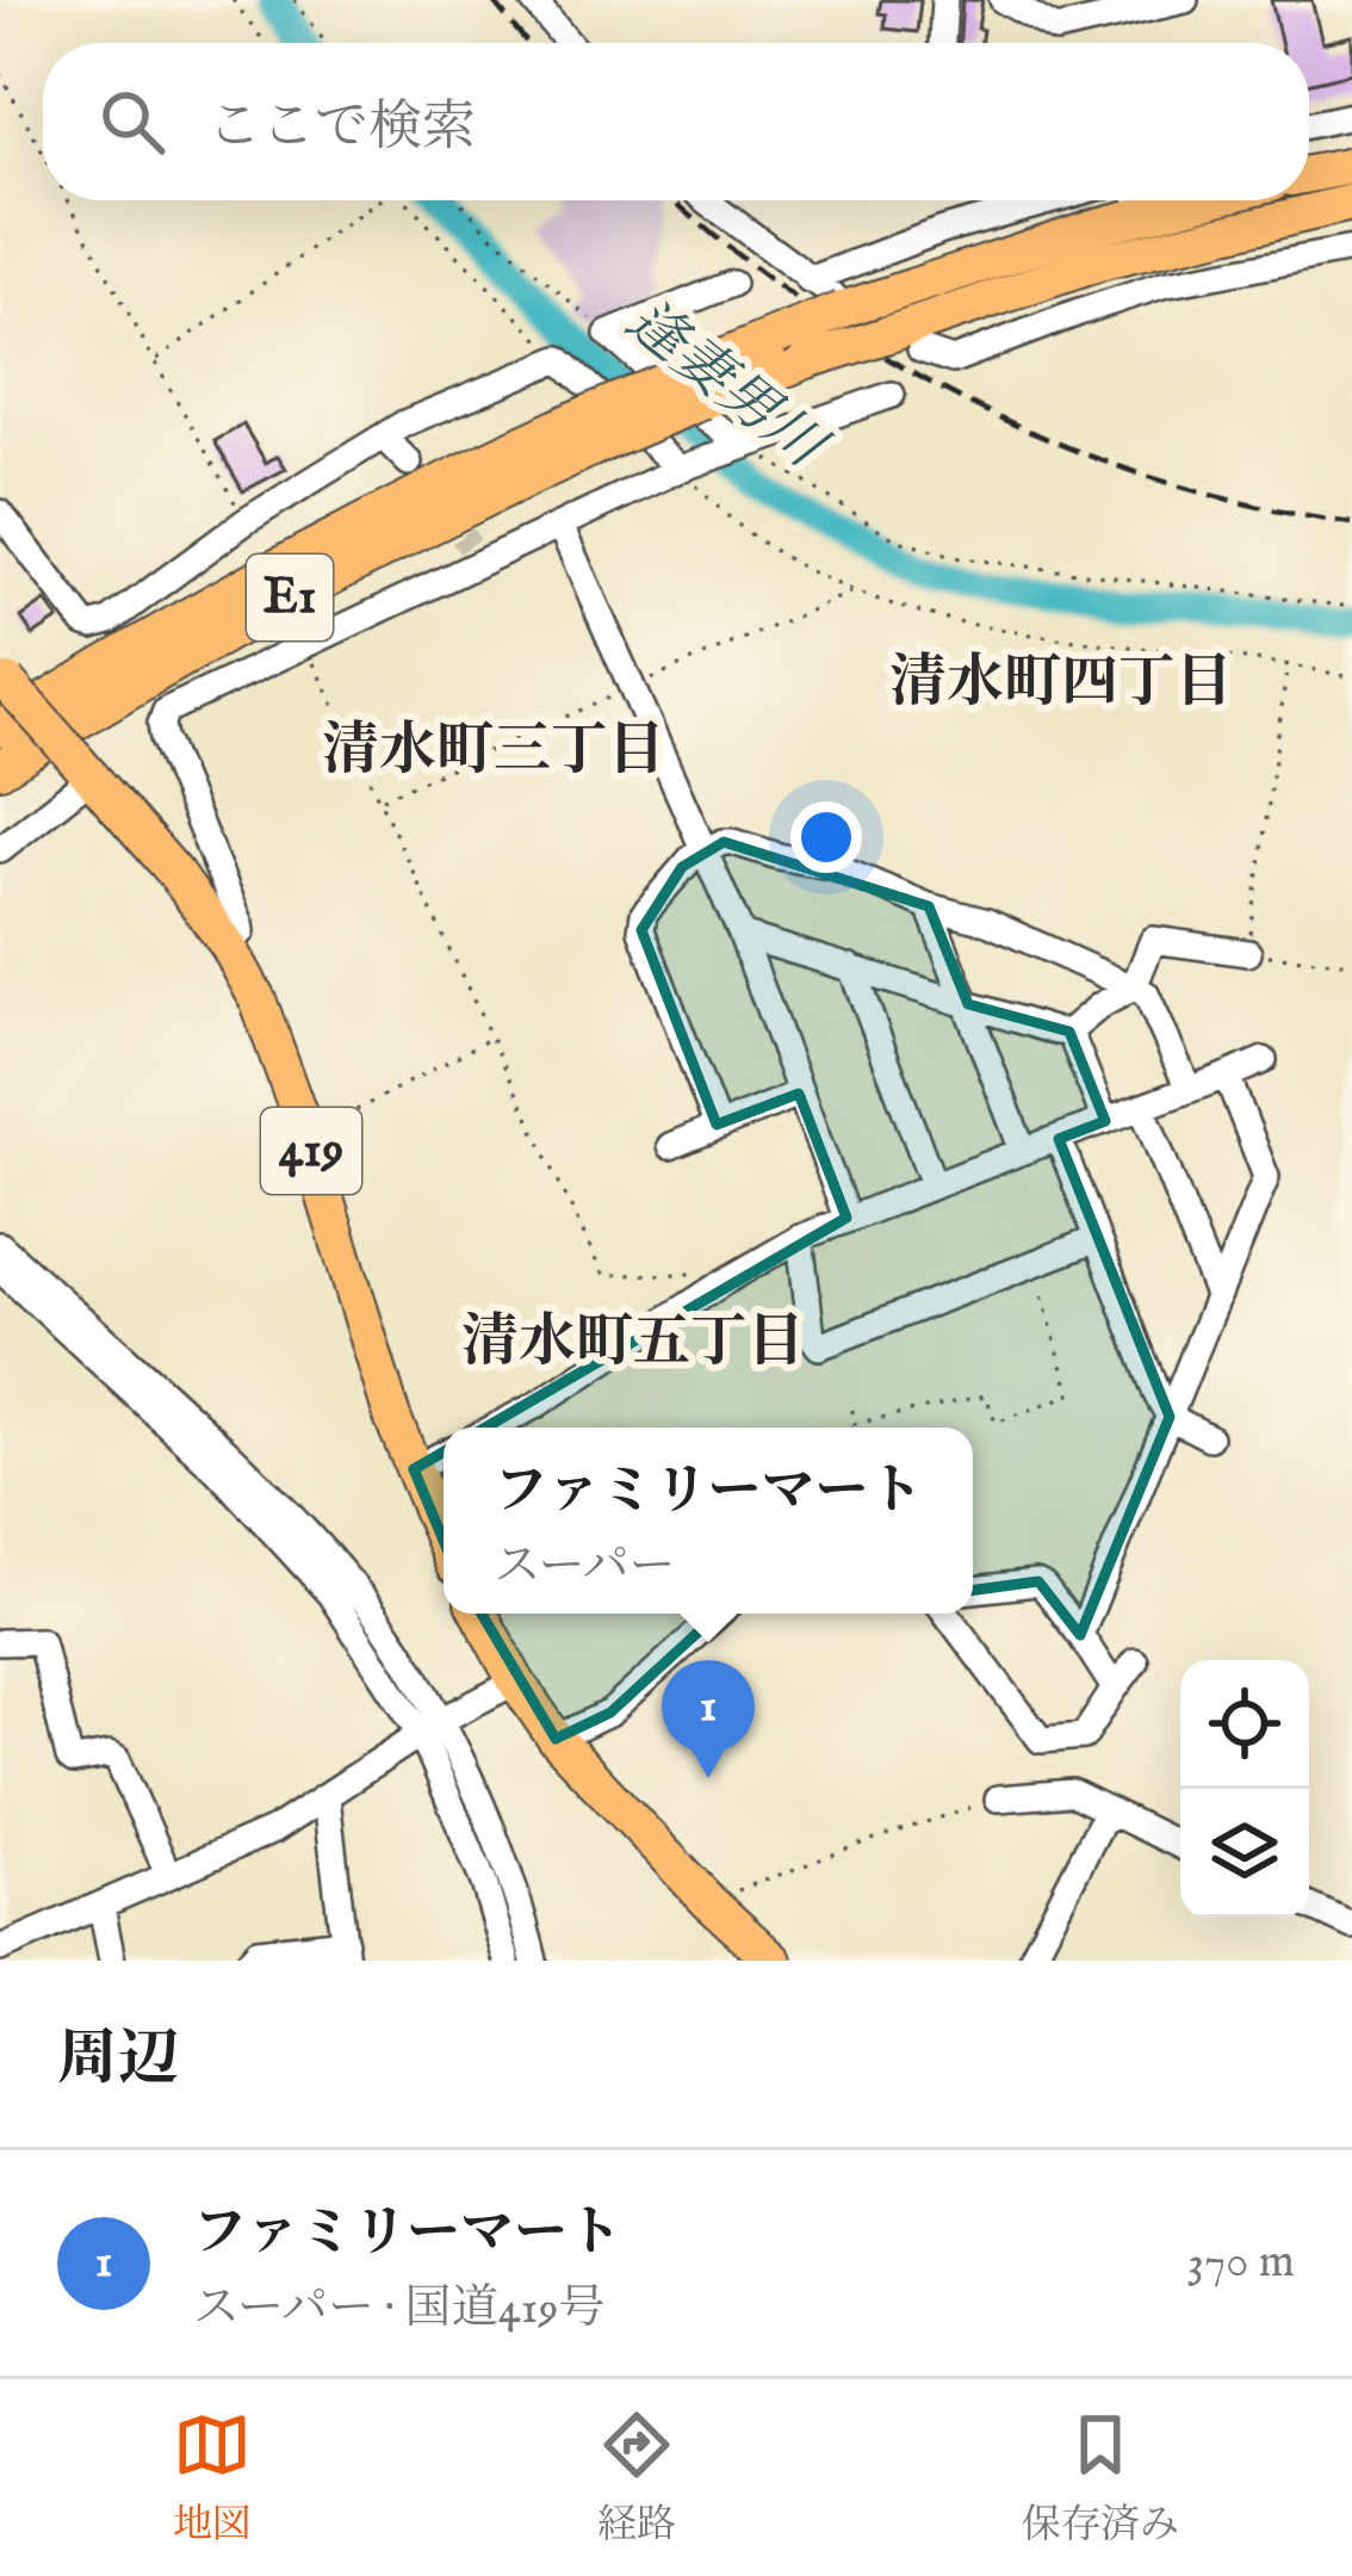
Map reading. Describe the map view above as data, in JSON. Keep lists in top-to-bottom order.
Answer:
{
  "streets": {
    "highway": ["E1", "419"]
  },
  "districts": ["清水町四丁目", "清水町三丁目", "清水町五丁目"],
  "water": ["逢妻男川"],
  "page": {
    "search": "ここで検索",
    "popup": ["ファミリーマート", "スーパー"],
    "pins": "1",
    "heading": "周辺",
    "list": [
      {
        "mark": "1",
        "name": "ファミリーマート",
        "note": "スーパー · 国道419号",
        "value": "370 m"
      }
    ],
    "nav": ["地図", "経路", "保存済み"]
  }
}
